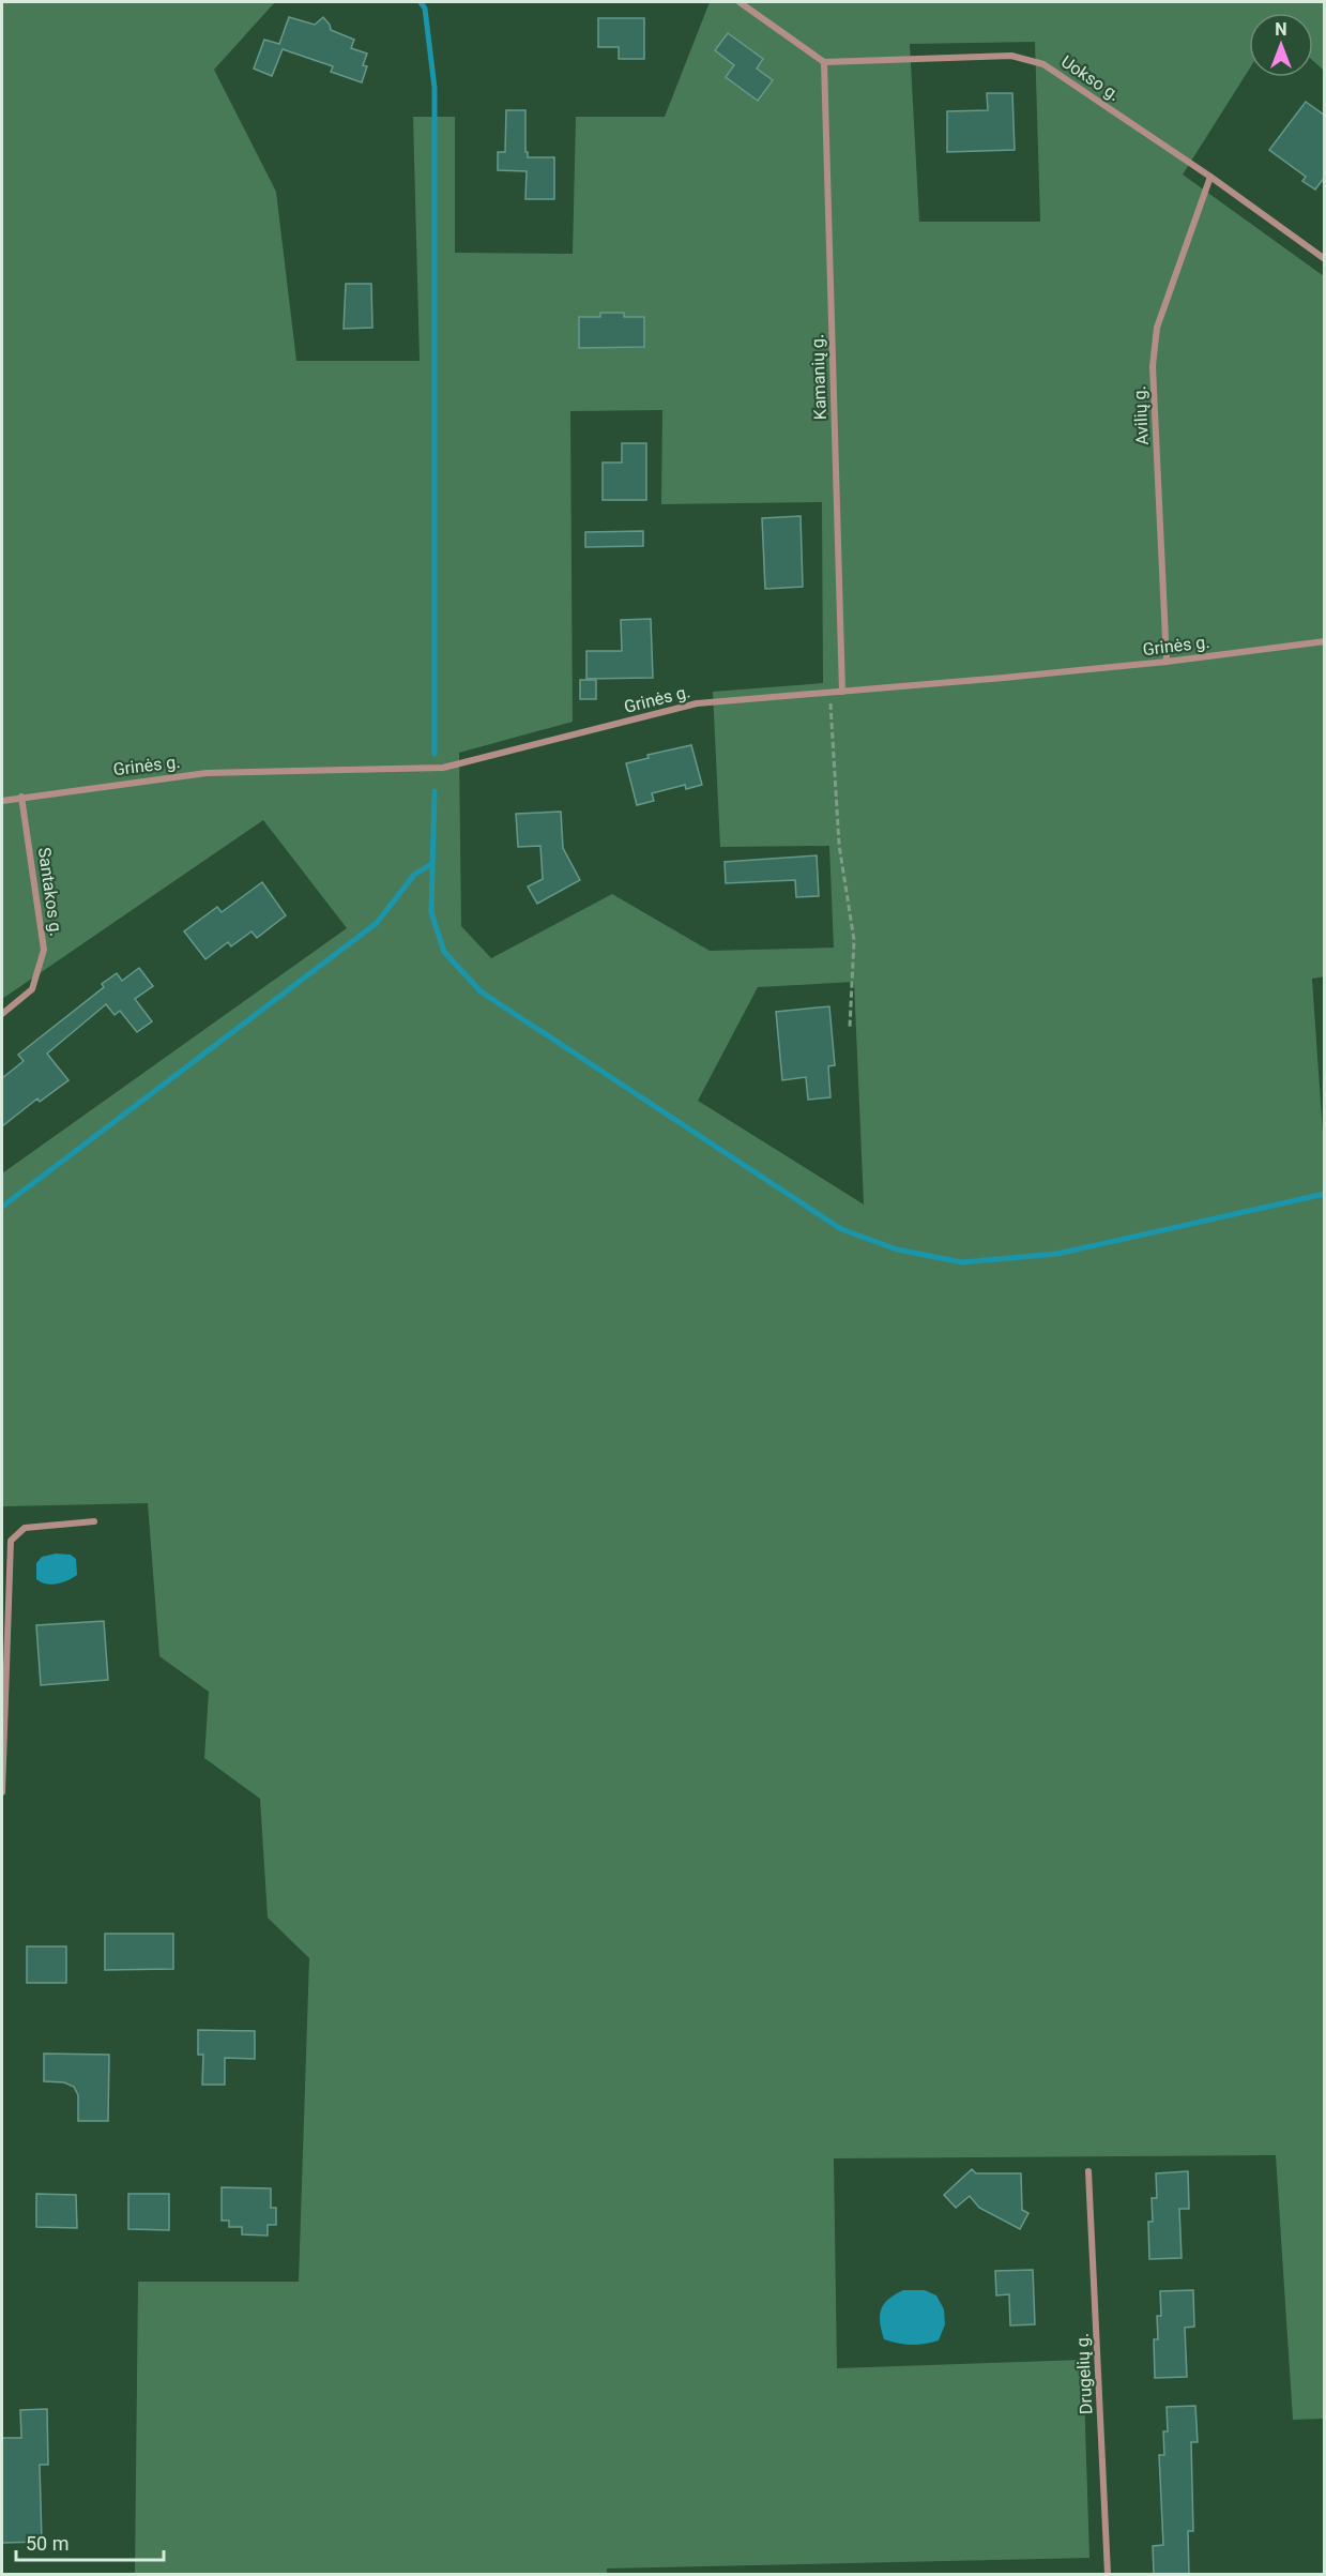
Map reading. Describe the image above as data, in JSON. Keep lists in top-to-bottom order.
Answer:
{
  "streets": {
    "street": [
      "Uokso g.",
      "Kamanių g.",
      "Avilių g.",
      "Grinės g.",
      "Santakos g.",
      "Drugelių g."
    ]
  },
  "crossings": [
    ["Uokso g.", "Kamanių g."],
    ["Uokso g.", "Avilių g."],
    ["Kamanių g.", "Grinės g."],
    ["Avilių g.", "Grinės g."],
    ["Grinės g.", "Santakos g."]
  ],
  "scale_bar": "50 m",
  "north": "top"
}
